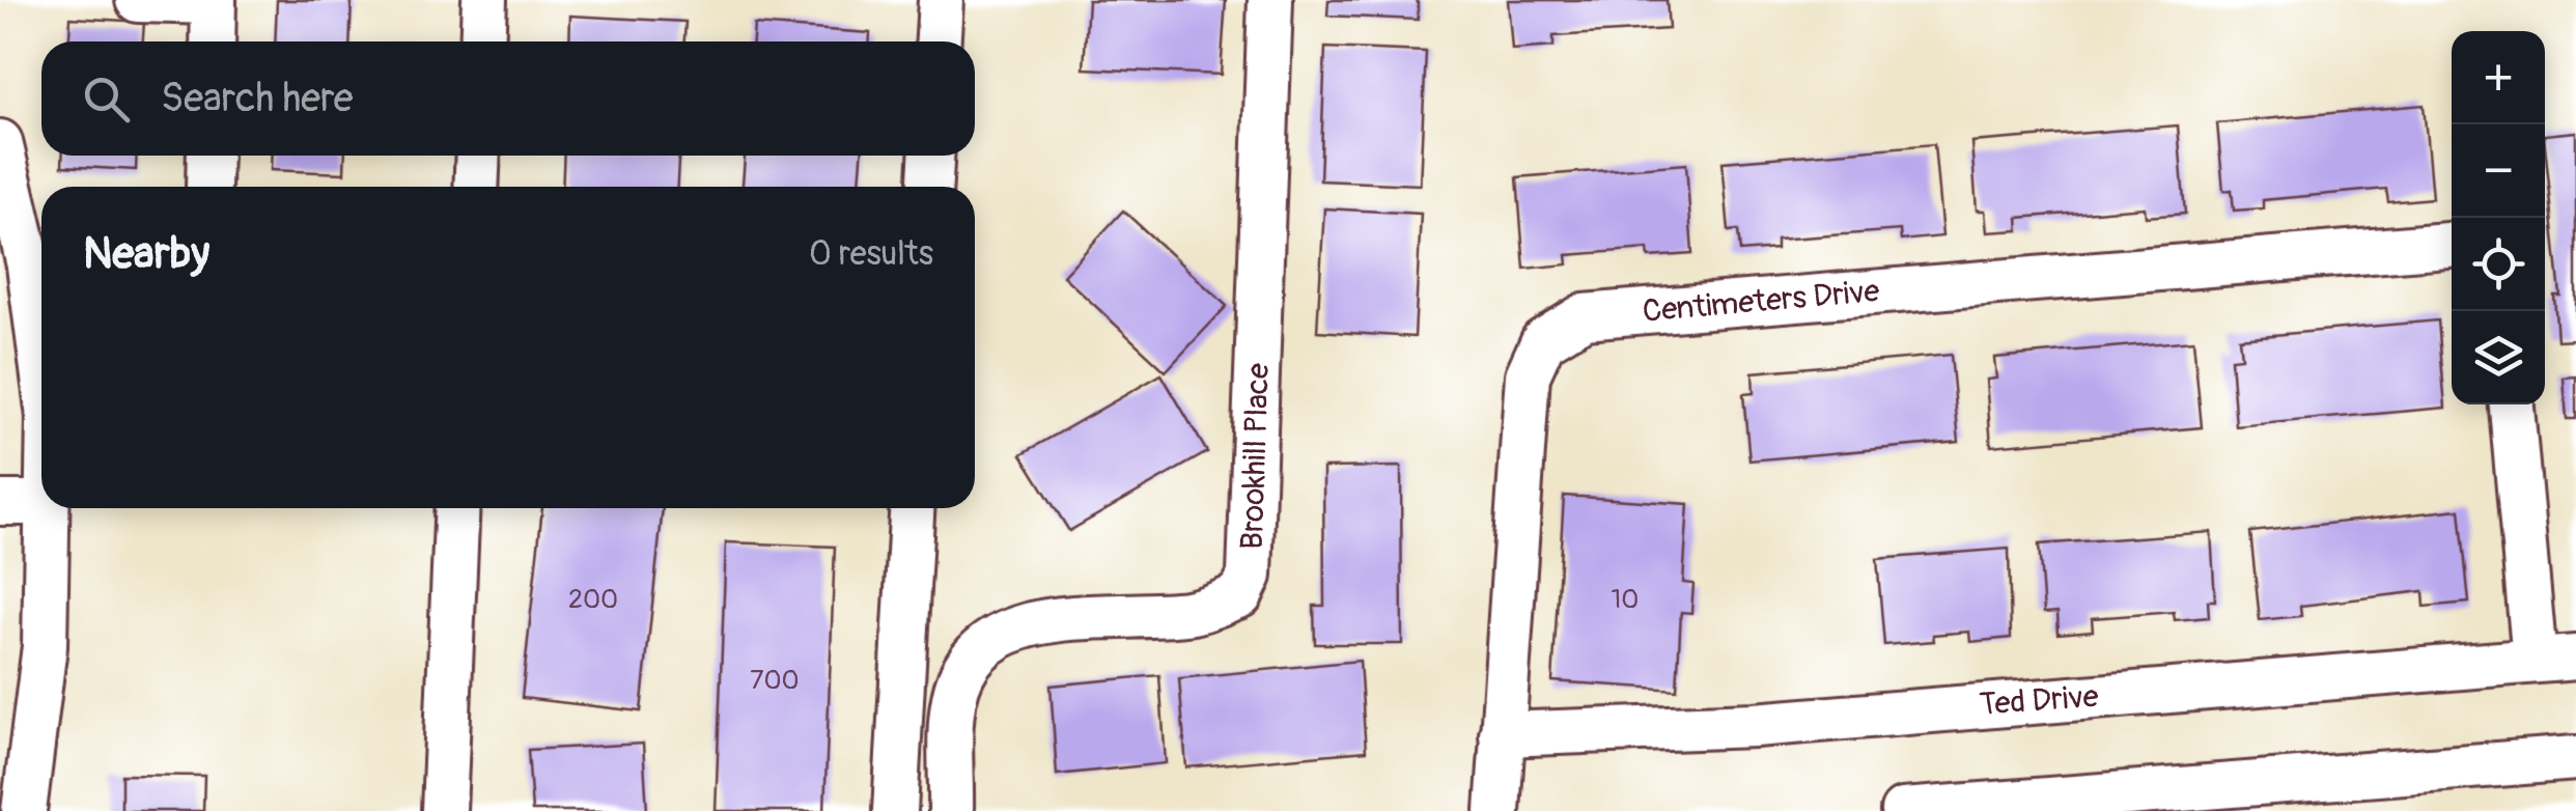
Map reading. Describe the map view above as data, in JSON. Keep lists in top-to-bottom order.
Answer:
{
  "streets": {
    "street": ["Centimeters Drive", "Brookhill Place", "Ted Drive"]
  },
  "crossings": [
    ["Centimeters Drive", "Ted Drive"]
  ],
  "house_numbers": ["200", "10", "700"],
  "page": {
    "map_buttons": ["+", "−"],
    "search": "Search here",
    "heading": ["Nearby", "0 results"]
  }
}
